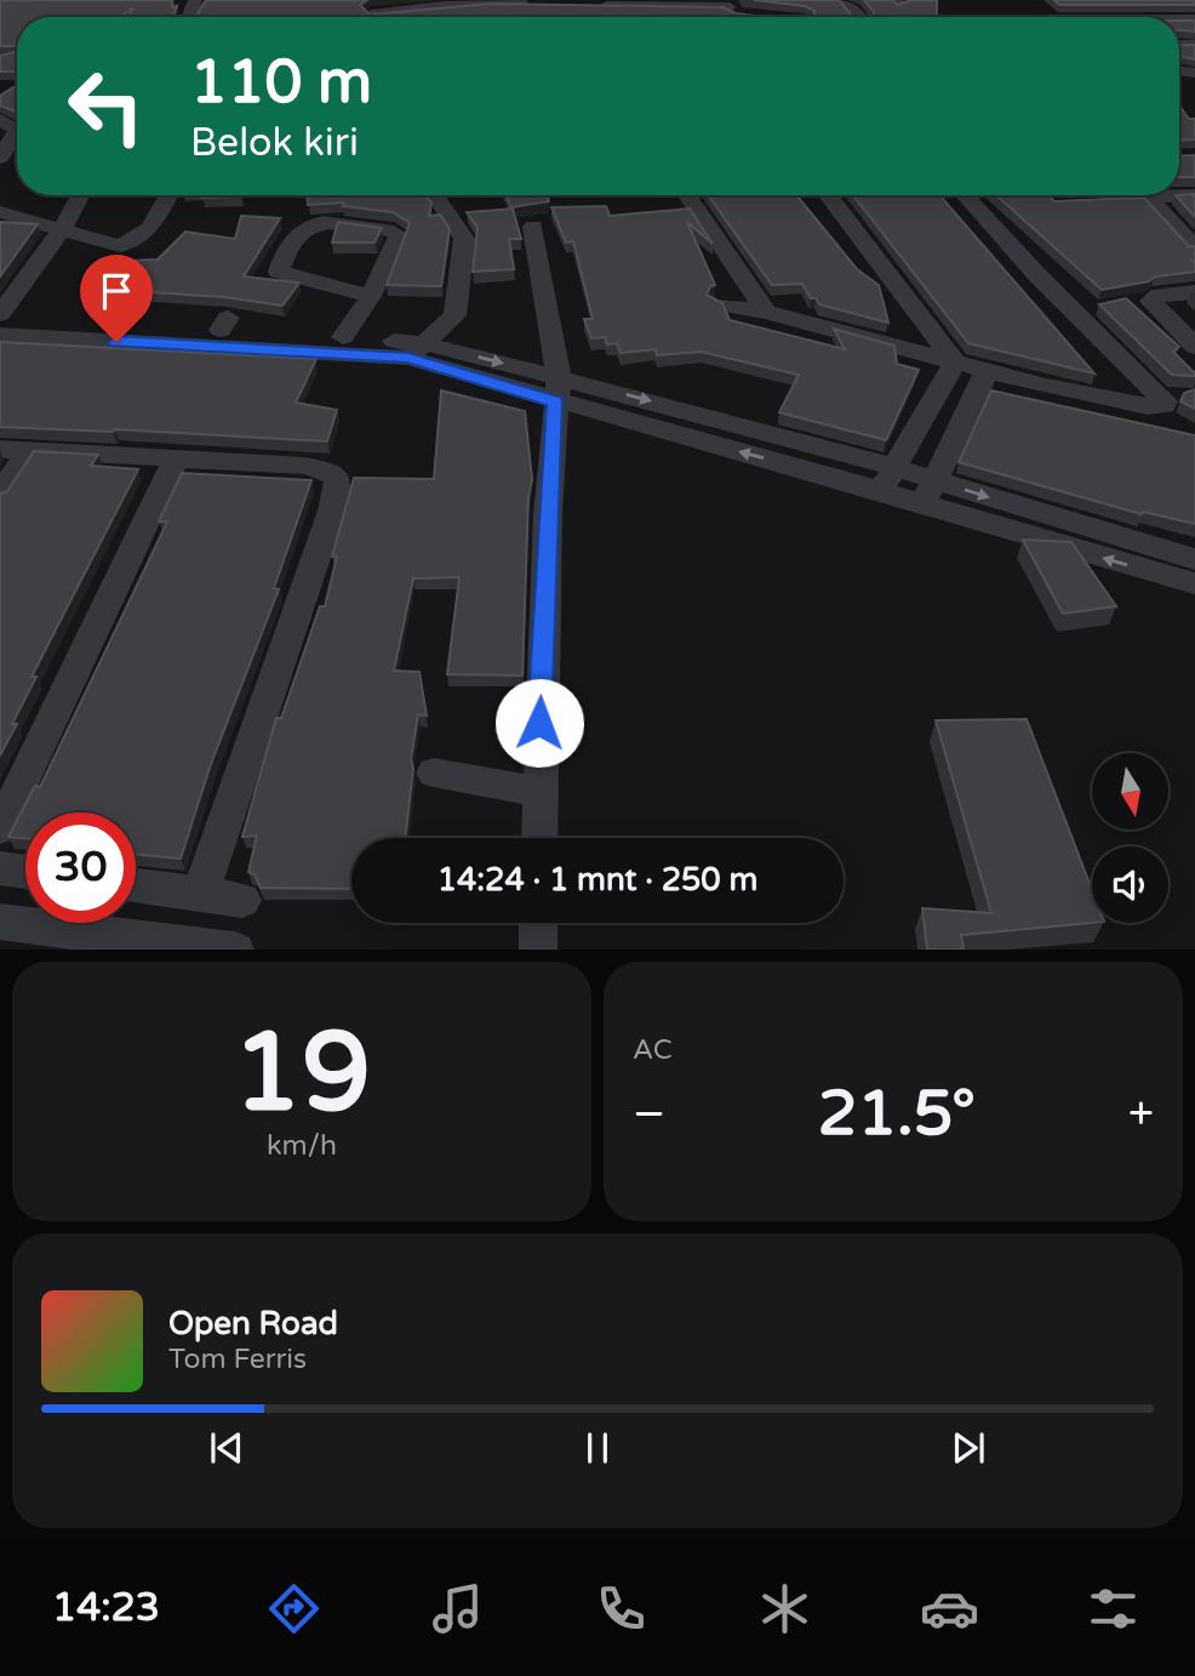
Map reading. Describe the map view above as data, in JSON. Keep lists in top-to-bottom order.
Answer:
{
  "north": "bottom",
  "page": {
    "turn": ["110 m", "Belok kiri"],
    "limit": "30",
    "trip": "14:24 · 1 mnt · 250 m",
    "tile": [
      ["19", "km/h"],
      "AC"
    ],
    "heat": ["−", "21.5°", "+"],
    "song": ["Open Road", "Tom Ferris"],
    "tabs": "14:23"
  }
}
